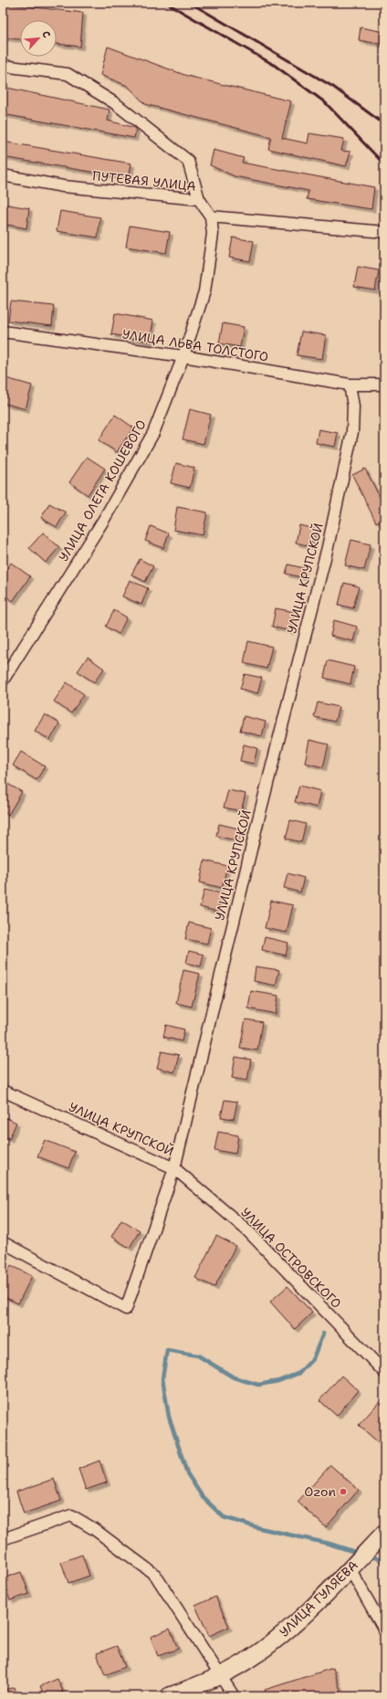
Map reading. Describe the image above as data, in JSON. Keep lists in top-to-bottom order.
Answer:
{
  "streets": {
    "main road": ["УЛИЦА ГУЛЯЕВА"],
    "street": [
      "ПУТЕВАЯ УЛИЦА",
      "УЛИЦА ЛЬВА ТОЛСТОГО",
      "УЛИЦА ОЛЕГА КОШЕВОГО",
      "УЛИЦА КРУПСКОЙ",
      "УЛИЦА ОСТРОВСКОГО"
    ]
  },
  "crossings": [
    ["ПУТЕВАЯ УЛИЦА", "УЛИЦА ОЛЕГА КОШЕВОГО"],
    ["УЛИЦА ЛЬВА ТОЛСТОГО", "УЛИЦА ОЛЕГА КОШЕВОГО"],
    ["УЛИЦА ЛЬВА ТОЛСТОГО", "УЛИЦА КРУПСКОЙ"],
    ["УЛИЦА КРУПСКОЙ", "УЛИЦА ОСТРОВСКОГО"]
  ],
  "places": ["Ozon"],
  "north": "top right"
}
